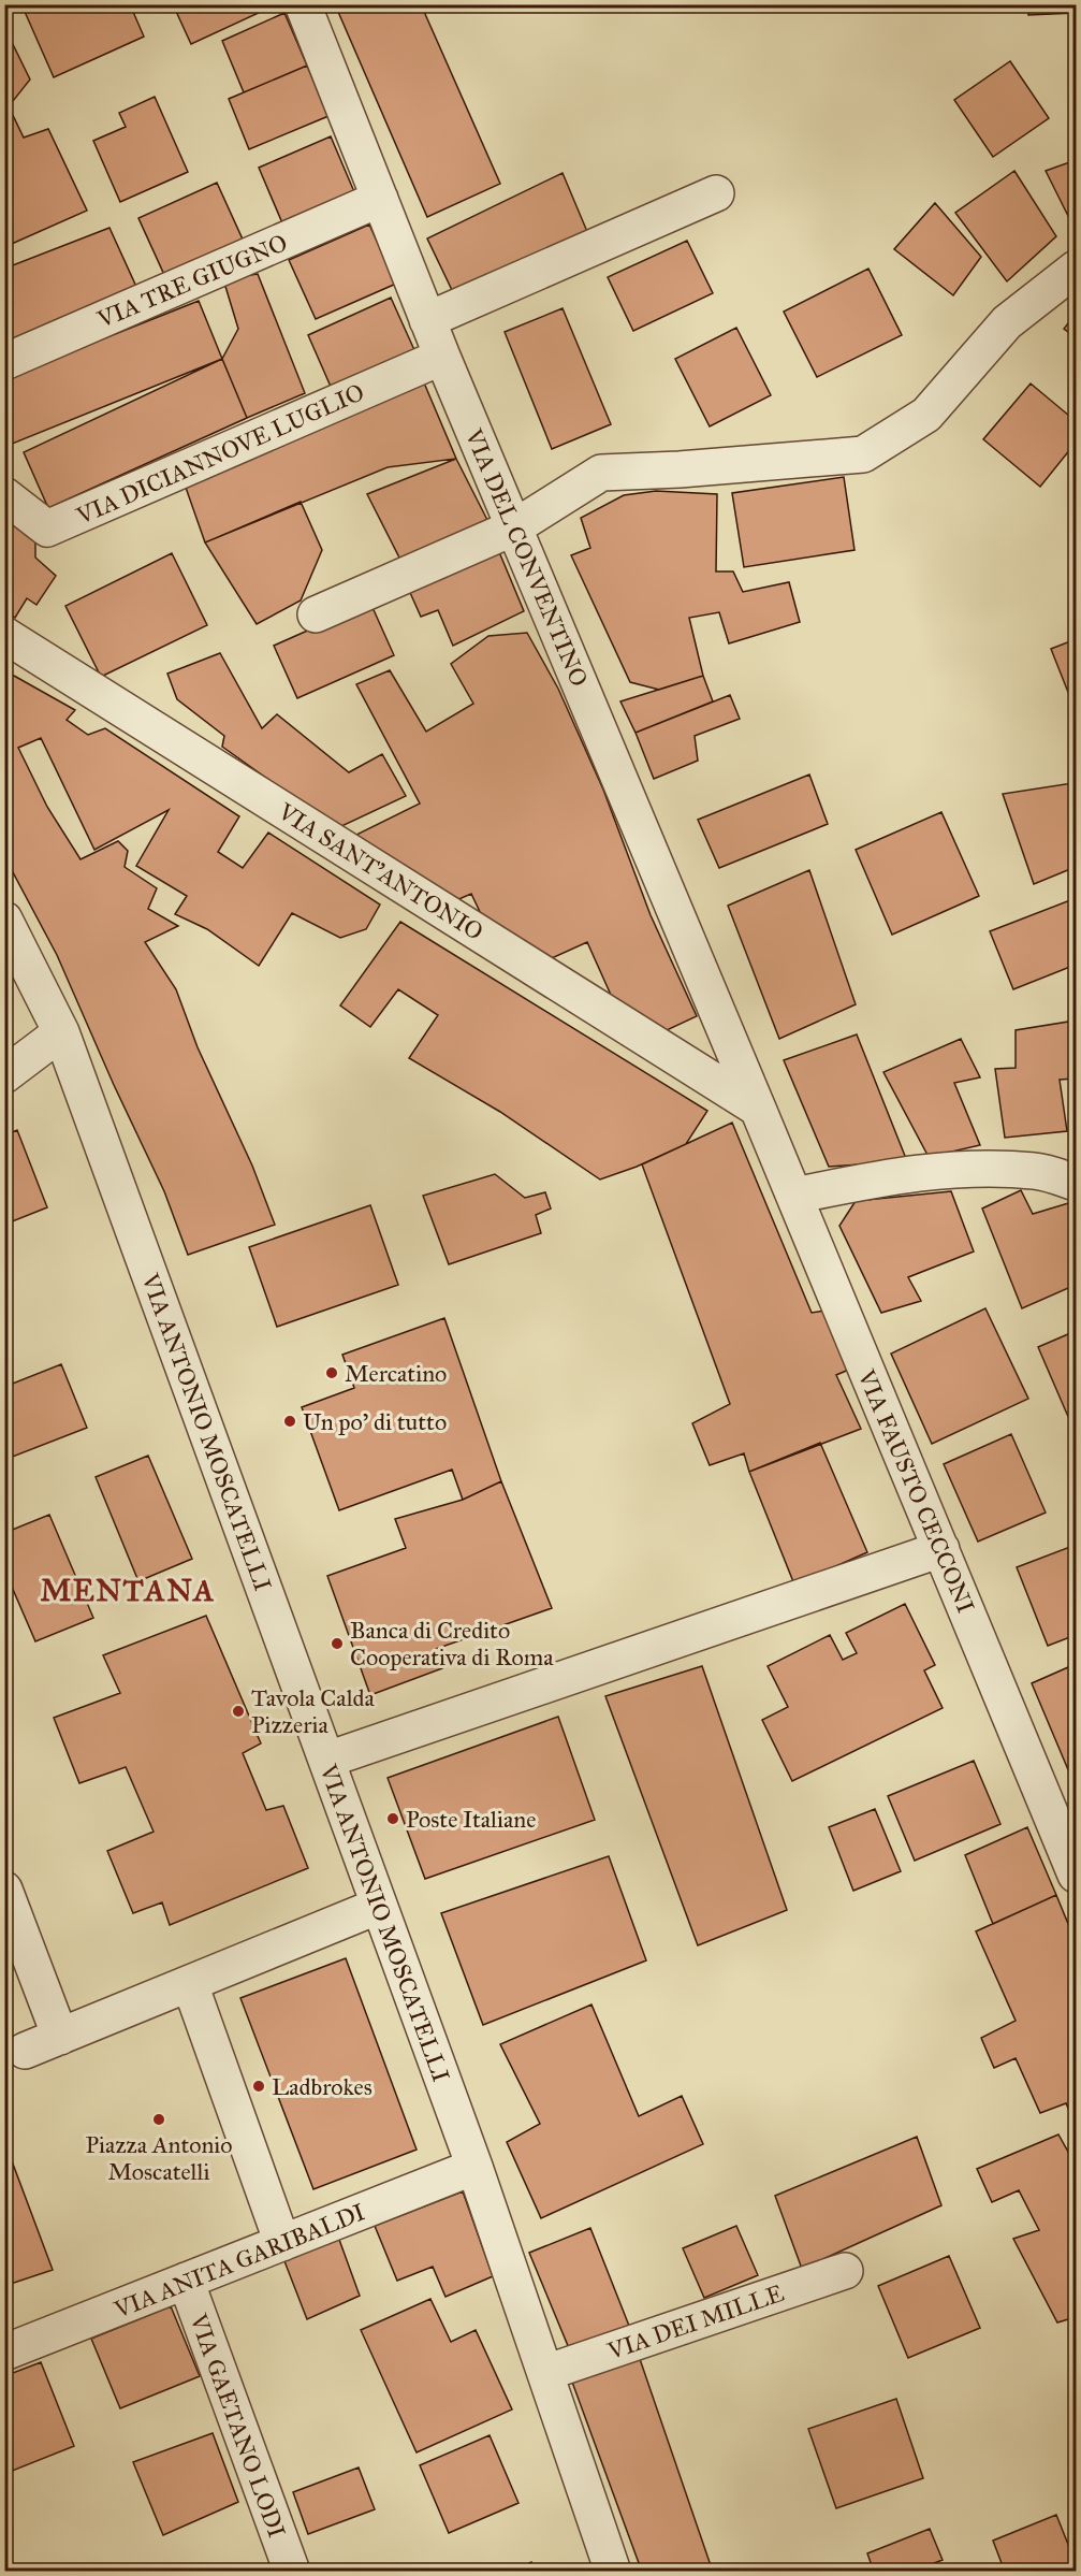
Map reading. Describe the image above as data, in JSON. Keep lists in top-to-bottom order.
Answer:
{
  "streets": {
    "street": [
      "VIA TRE GIUGNO",
      "VIA DICIANNOVE LUGLIO",
      "VIA DEL CONVENTINO",
      "VIA SANT'ANTONIO",
      "VIA ANTONIO MOSCATELLI",
      "VIA FAUSTO CECCONI",
      "VIA ANITA GARIBALDI",
      "VIA DEI MILLE",
      "VIA GAETANO LODI"
    ]
  },
  "crossings": [
    ["VIA TRE GIUGNO", "VIA DEL CONVENTINO"],
    ["VIA DICIANNOVE LUGLIO", "VIA DEL CONVENTINO"],
    ["VIA DEL CONVENTINO", "VIA SANT'ANTONIO"],
    ["VIA DEL CONVENTINO", "VIA FAUSTO CECCONI"],
    ["VIA SANT'ANTONIO", "VIA FAUSTO CECCONI"],
    ["VIA ANTONIO MOSCATELLI", "VIA ANITA GARIBALDI"],
    ["VIA ANTONIO MOSCATELLI", "VIA DEI MILLE"],
    ["VIA ANITA GARIBALDI", "VIA GAETANO LODI"]
  ],
  "districts": ["MENTANA"],
  "places": [
    "Mercatino",
    "Un po' di tutto",
    "Banca di Credito Cooperativa di Roma",
    "Tavola Calda Pizzeria",
    "Poste Italiane",
    "Ladbrokes",
    "Piazza Antonio Moscatelli"
  ]
}
